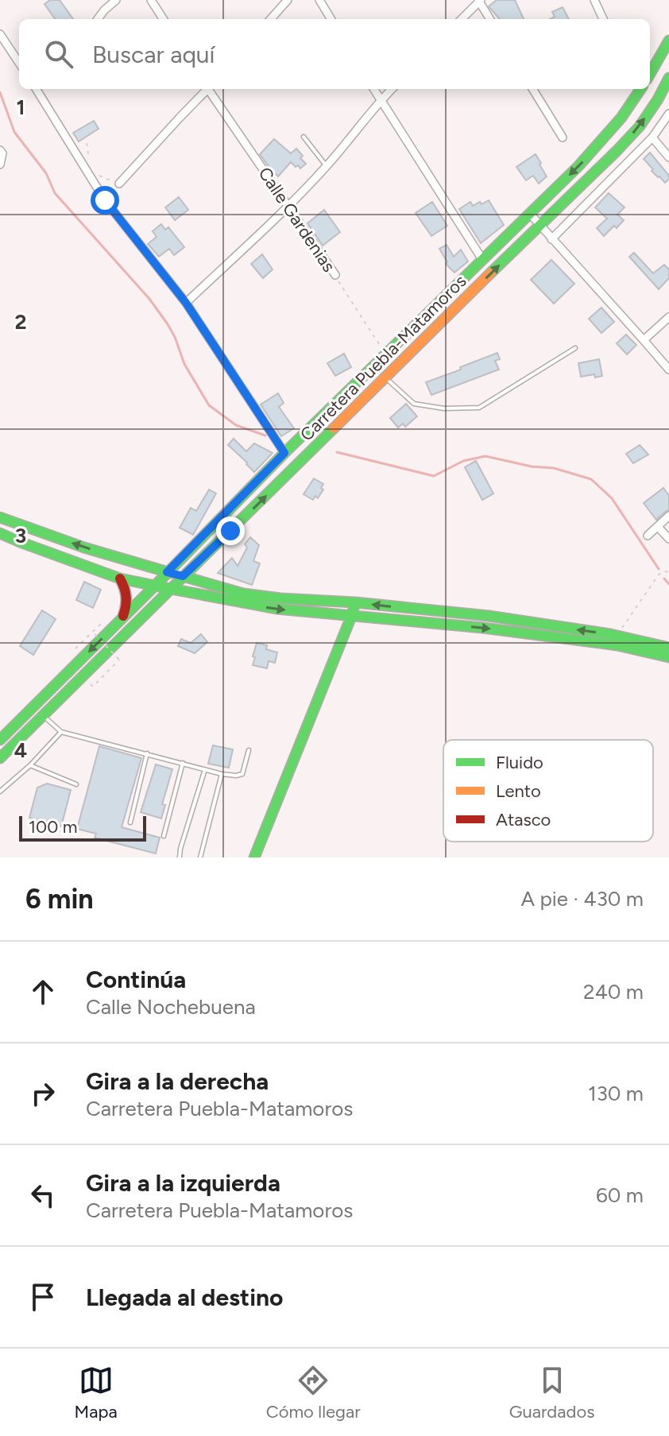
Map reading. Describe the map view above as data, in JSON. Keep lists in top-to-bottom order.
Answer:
{
  "streets": {
    "main road": ["Carretera Puebla-Matamoros"],
    "street": ["Calle Gardenias"]
  },
  "crossings": [
    ["Calle Gardenias", "Carretera Puebla-Matamoros"]
  ],
  "legend": ["Fluido", "Lento", "Atasco"],
  "scale_bar": "100 m",
  "page": {
    "search": "Buscar aquí",
    "scale": "100 m",
    "heading": ["6 min", "A pie · 430 m"],
    "list": [
      ["Continúa", "Calle Nochebuena", "240 m"],
      ["Gira a la derecha", "Carretera Puebla-Matamoros", "130 m"],
      ["Gira a la izquierda", "Carretera Puebla-Matamoros", "60 m"],
      "Llegada al destino"
    ],
    "nav": ["Mapa", "Cómo llegar", "Guardados"]
  },
  "grid": {
    "rows": [
      "1",
      "2",
      "3",
      "4"
    ]
  }
}
